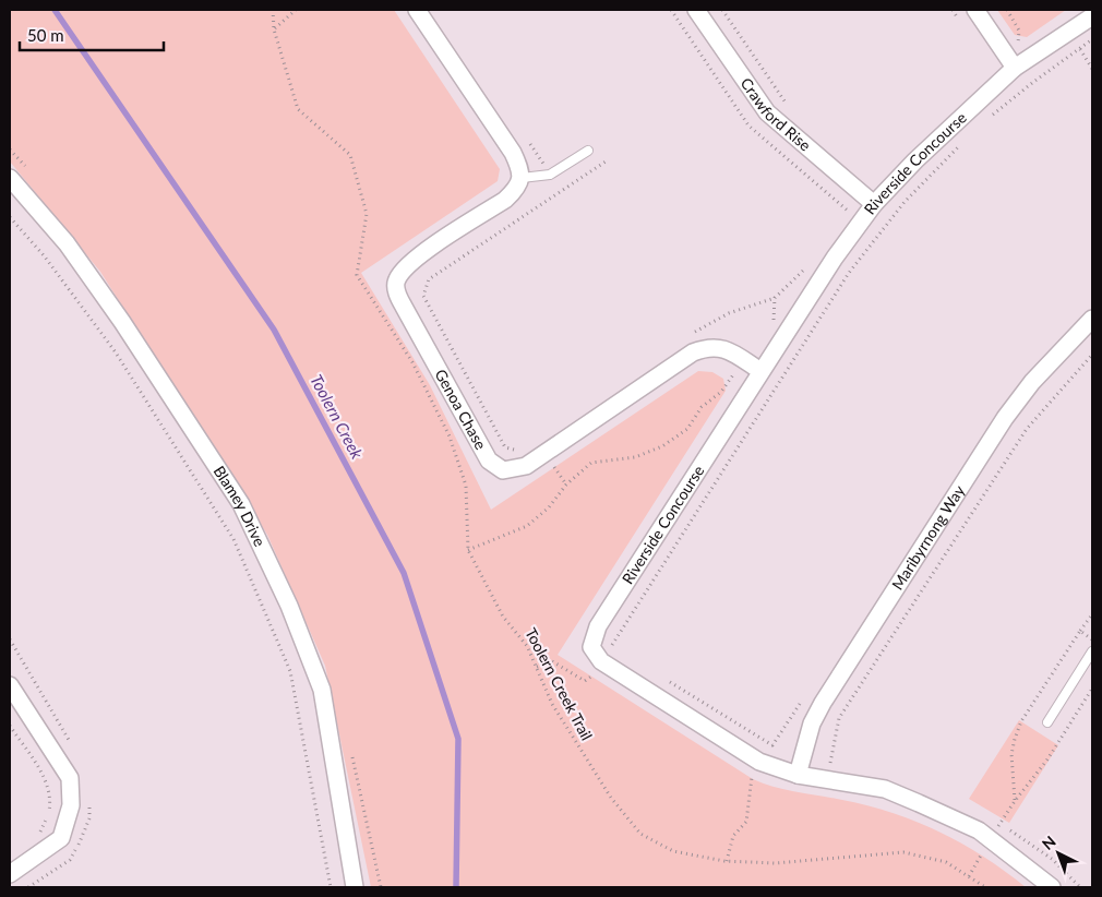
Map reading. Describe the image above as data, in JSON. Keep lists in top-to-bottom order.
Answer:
{
  "streets": {
    "street": [
      "Crawford Rise",
      "Riverside Concourse",
      "Genoa Chase",
      "Blamey Drive",
      "Maribyrnong Way"
    ],
    "path": ["Toolern Creek Trail"]
  },
  "crossings": [
    ["Crawford Rise", "Riverside Concourse"],
    ["Riverside Concourse", "Genoa Chase"]
  ],
  "water": ["Toolern Creek"],
  "scale_bar": "50 m",
  "north": "top left"
}
